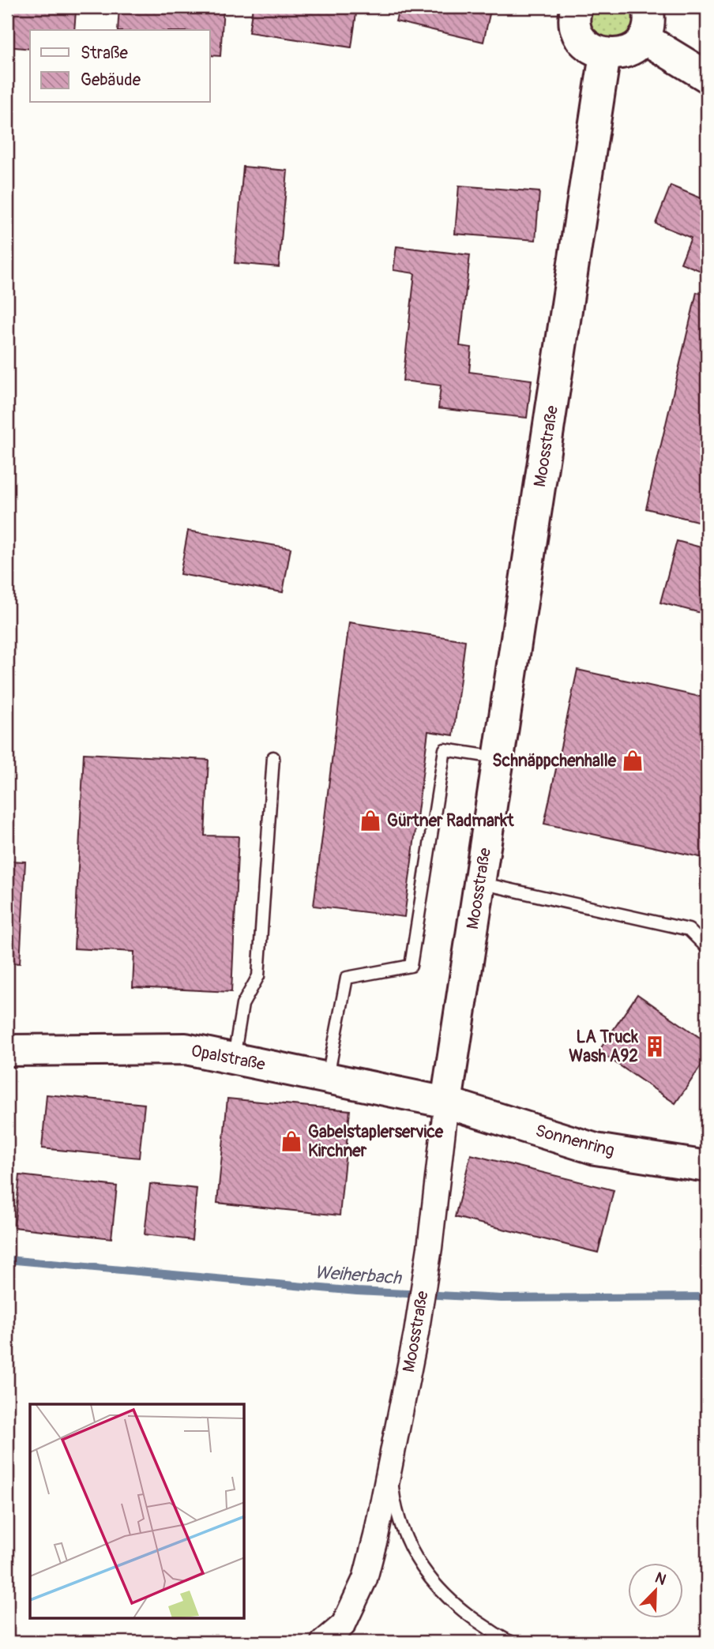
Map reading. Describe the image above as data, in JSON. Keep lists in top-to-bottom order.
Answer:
{
  "streets": {
    "street": ["Moosstraße", "Opalstraße", "Sonnenring"]
  },
  "crossings": [
    ["Moosstraße", "Opalstraße"],
    ["Moosstraße", "Sonnenring"],
    ["Opalstraße", "Sonnenring"]
  ],
  "water": ["Weiherbach"],
  "places": {
    "shop": ["Schnäppchenhalle", "Gürtner Radmarkt", "Gabelstaplerservice Kirchner"],
    "building": ["LA Truck Wash A92"]
  },
  "legend": ["Straße", "Gebäude"],
  "north": "top right"
}
